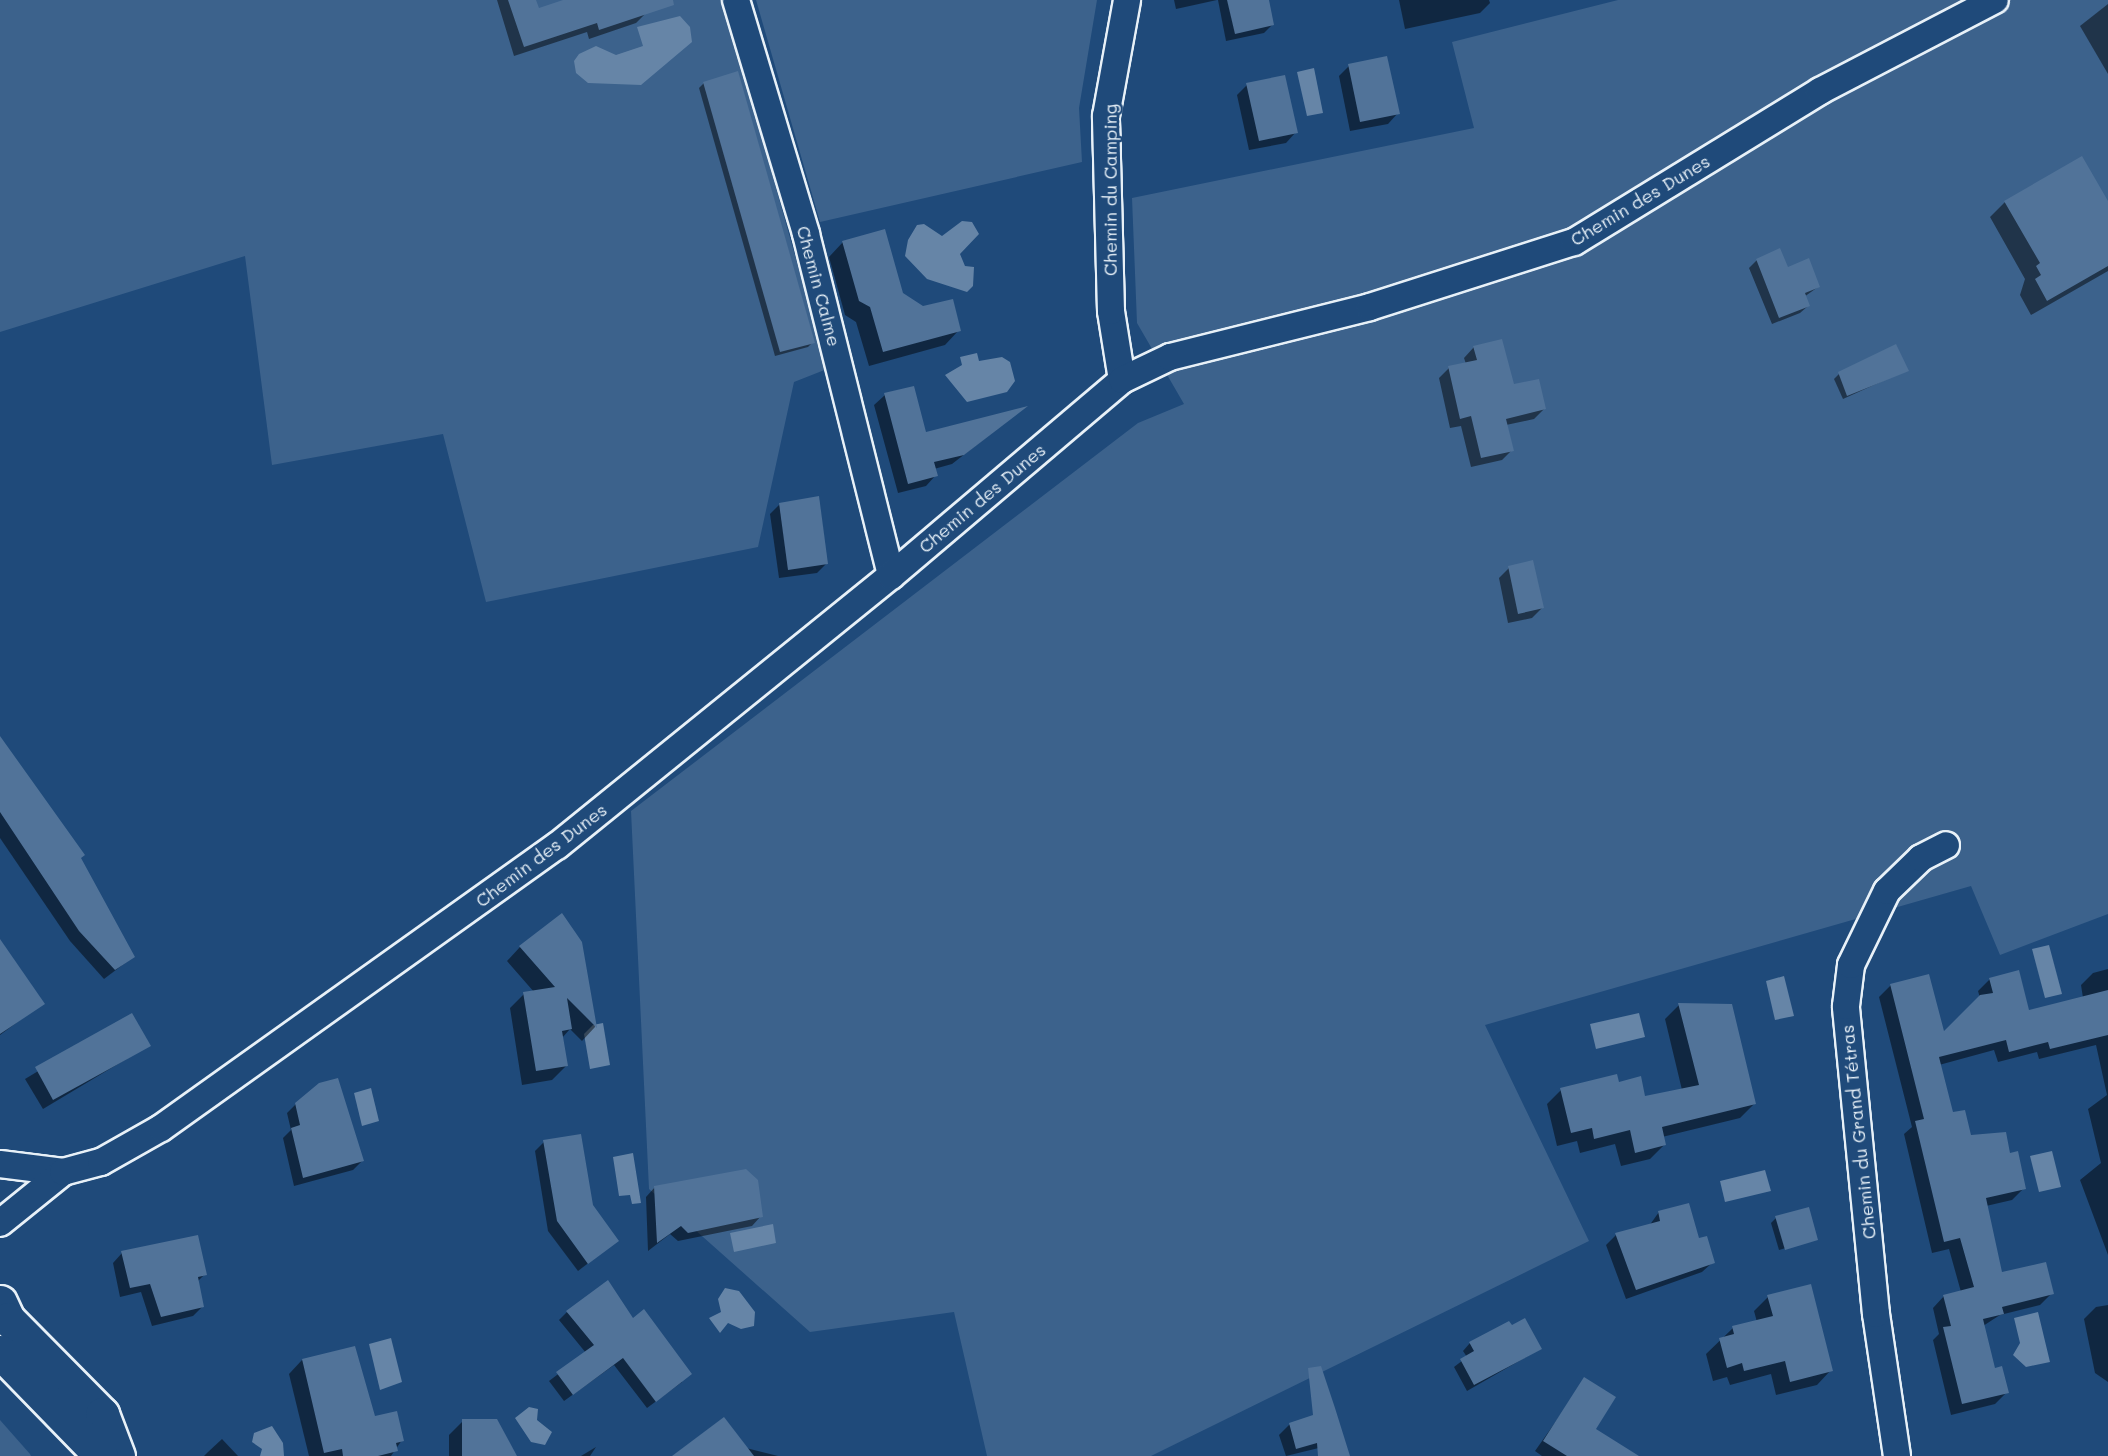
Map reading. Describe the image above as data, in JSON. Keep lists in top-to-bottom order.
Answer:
{
  "streets": {
    "street": [
      "Chemin du Camping",
      "Chemin des Dunes",
      "Chemin Calme",
      "Chemin du Grand Tétras"
    ]
  },
  "crossings": [
    ["Chemin du Camping", "Chemin des Dunes"],
    ["Chemin des Dunes", "Chemin Calme"]
  ]
}
